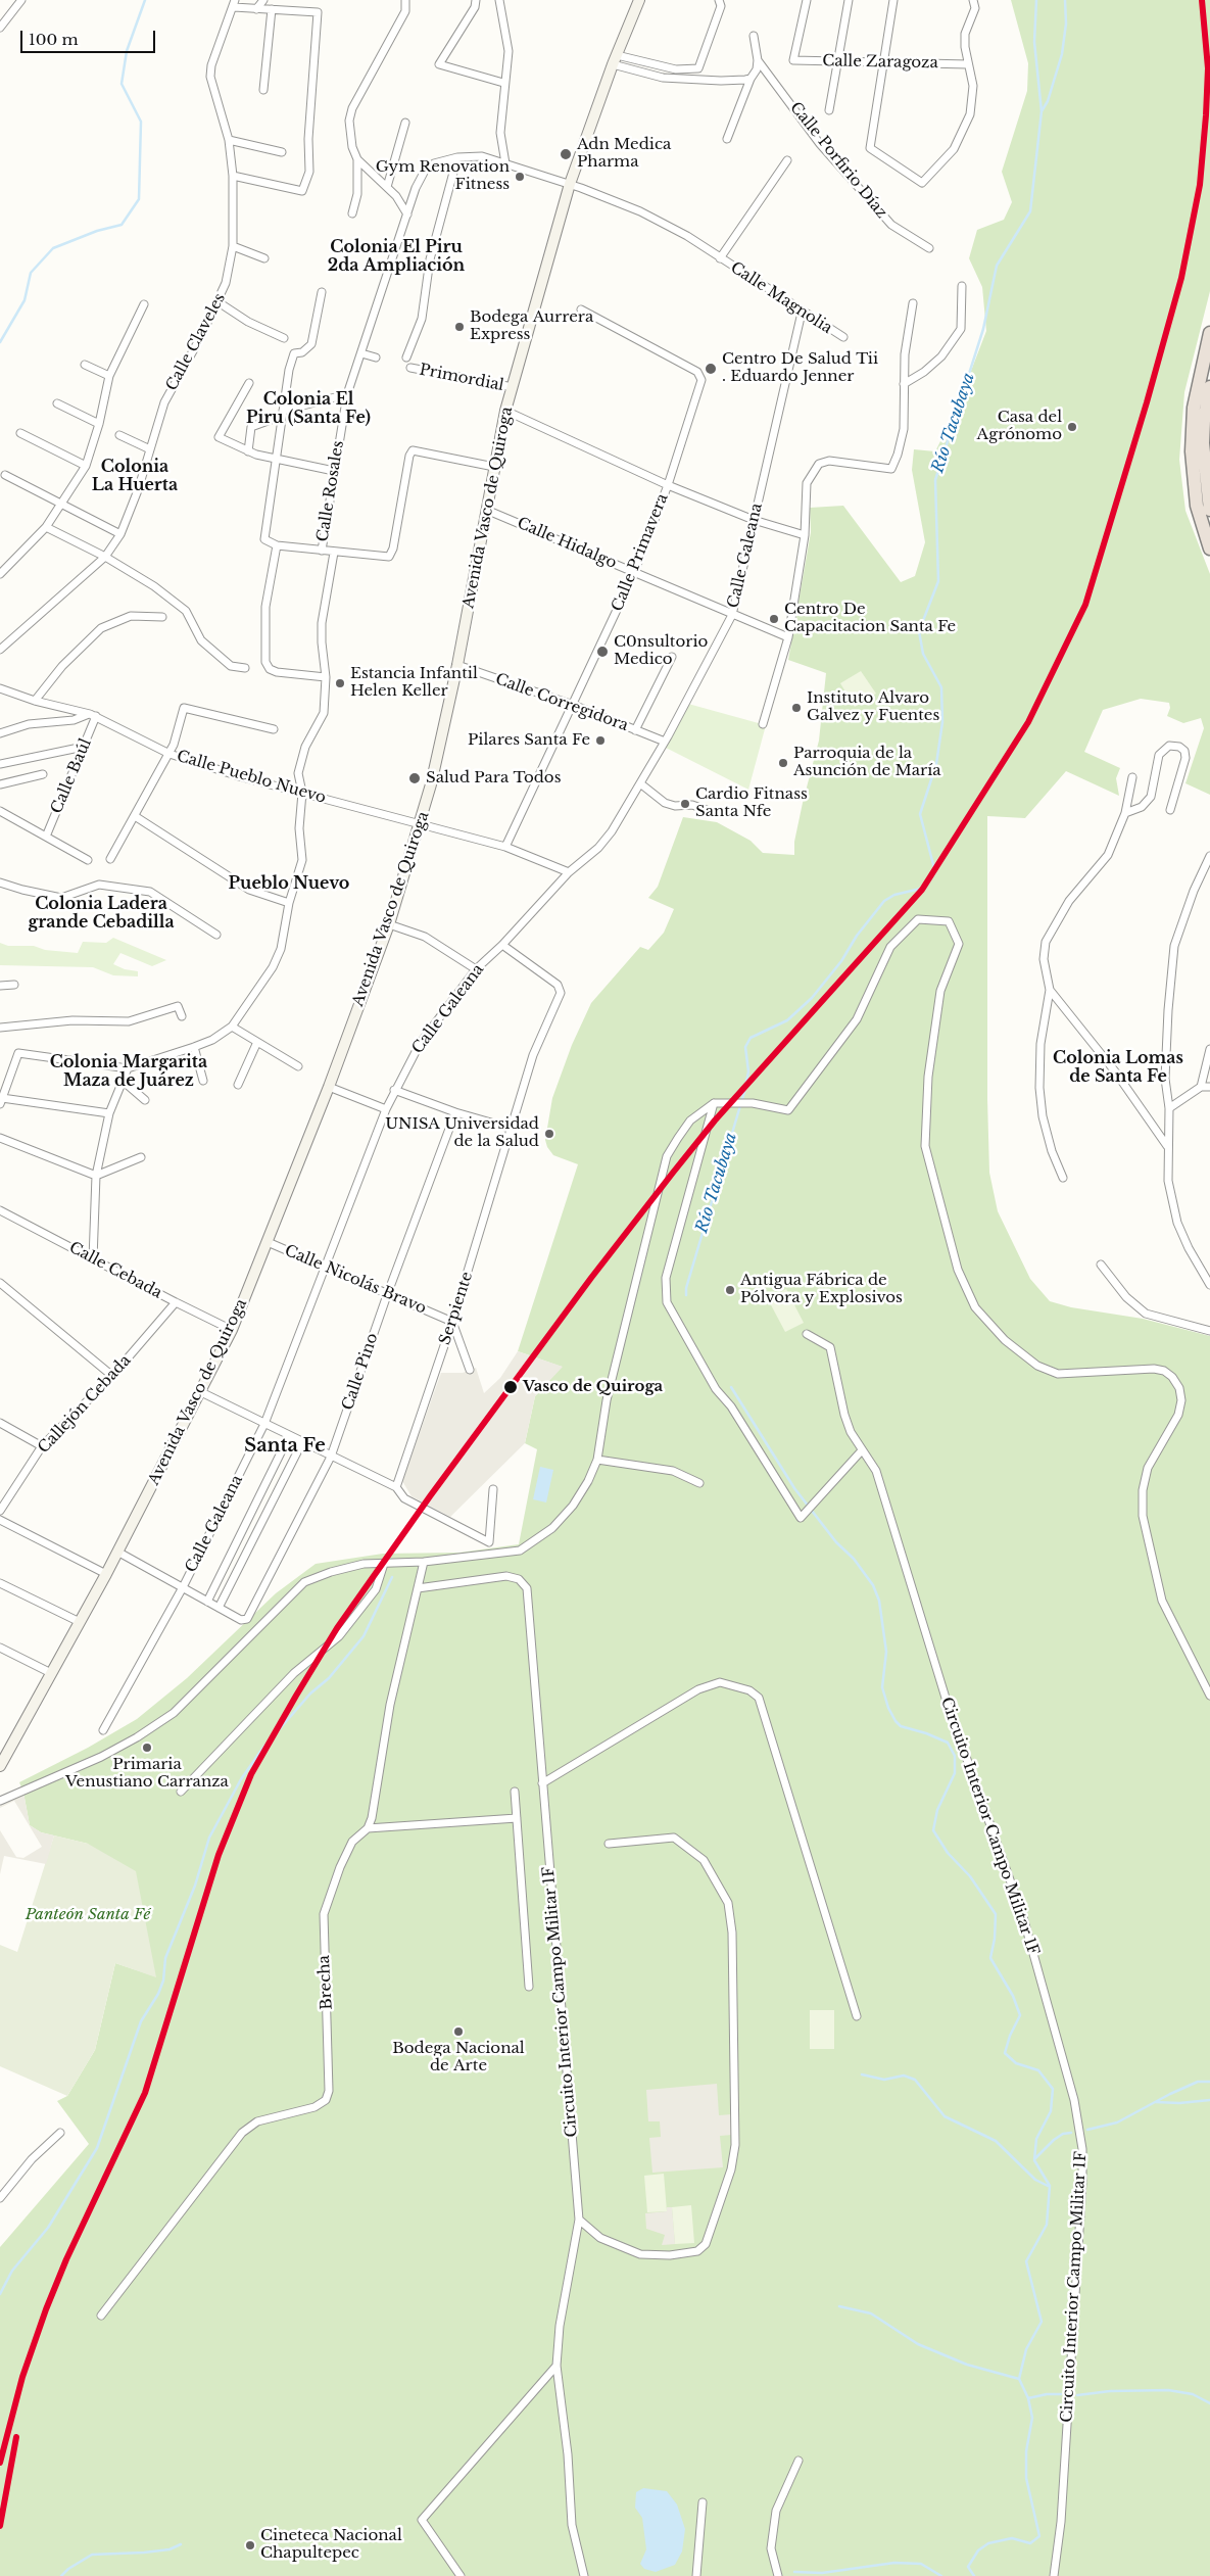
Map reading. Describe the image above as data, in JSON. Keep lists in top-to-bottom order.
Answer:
{
  "streets": {
    "main road": ["Avenida Vasco de Quiroga"],
    "street": [
      "Calle Zaragoza",
      "Calle Porfirio Díaz",
      "Calle Magnolia",
      "Calle Claveles",
      "Primordial",
      "Calle Rosales",
      "Calle Hidalgo",
      "Calle Primavera",
      "Calle Galeana",
      "Calle Corregidora",
      "Calle Baúl",
      "Calle Pueblo Nuevo",
      "Calle Cebada",
      "Calle Nicolás Bravo",
      "Serpiente",
      "Calle Pino",
      "Callejón Cebada",
      "Circuito Interior Campo Militar 1F",
      "Brecha"
    ]
  },
  "crossings": [
    ["Calle Magnolia", "Calle Rosales"],
    ["Calle Magnolia", "Avenida Vasco de Quiroga"],
    ["Calle Magnolia", "Calle Galeana"],
    ["Primordial", "Avenida Vasco de Quiroga"],
    ["Calle Rosales", "Calle Pueblo Nuevo"],
    ["Avenida Vasco de Quiroga", "Calle Hidalgo"],
    ["Avenida Vasco de Quiroga", "Calle Corregidora"],
    ["Avenida Vasco de Quiroga", "Calle Pueblo Nuevo"],
    ["Avenida Vasco de Quiroga", "Calle Cebada"],
    ["Avenida Vasco de Quiroga", "Calle Nicolás Bravo"],
    ["Calle Hidalgo", "Calle Primavera"],
    ["Calle Hidalgo", "Calle Galeana"],
    ["Calle Primavera", "Calle Corregidora"],
    ["Calle Primavera", "Calle Pueblo Nuevo"],
    ["Calle Galeana", "Calle Corregidora"],
    ["Calle Galeana", "Calle Pueblo Nuevo"],
    ["Calle Galeana", "Calle Nicolás Bravo"],
    ["Calle Galeana", "Serpiente"],
    ["Calle Baúl", "Calle Pueblo Nuevo"],
    ["Calle Cebada", "Callejón Cebada"],
    ["Calle Nicolás Bravo", "Serpiente"],
    ["Calle Nicolás Bravo", "Calle Pino"]
  ],
  "districts": [
    "Colonia El Piru 2da Ampliación",
    "Colonia El Piru (Santa Fe)",
    "Colonia La Huerta",
    "Pueblo Nuevo",
    "Colonia Ladera grande Cebadilla",
    "Colonia Lomas de Santa Fe",
    "Colonia Margarita Maza de Juárez",
    "Santa Fe"
  ],
  "water": ["Río Tacubaya"],
  "parks": ["Panteón Santa Fé"],
  "places": [
    "Adn Medica Pharma",
    "Gym Renovation Fitness",
    "Bodega Aurrera Express",
    "Centro De Salud Tii . Eduardo Jenner",
    "Casa del Agrónomo",
    "Centro De Capacitacion Santa Fe",
    "C0nsultorio Medico",
    "Estancia Infantil Helen Keller",
    "Instituto Alvaro Galvez y Fuentes",
    "Pilares Santa Fe",
    "Parroquia de la Asunción de María",
    "Salud Para Todos",
    "Cardio Fitnass Santa Nfe",
    "UNISA Universidad de la Salud",
    "Antigua Fábrica de Pólvora y Explosivos",
    "Vasco de Quiroga",
    "Primaria Venustiano Carranza",
    "Bodega Nacional de Arte",
    "Cineteca Nacional Chapultepec"
  ],
  "scale_bar": "100 m"
}
